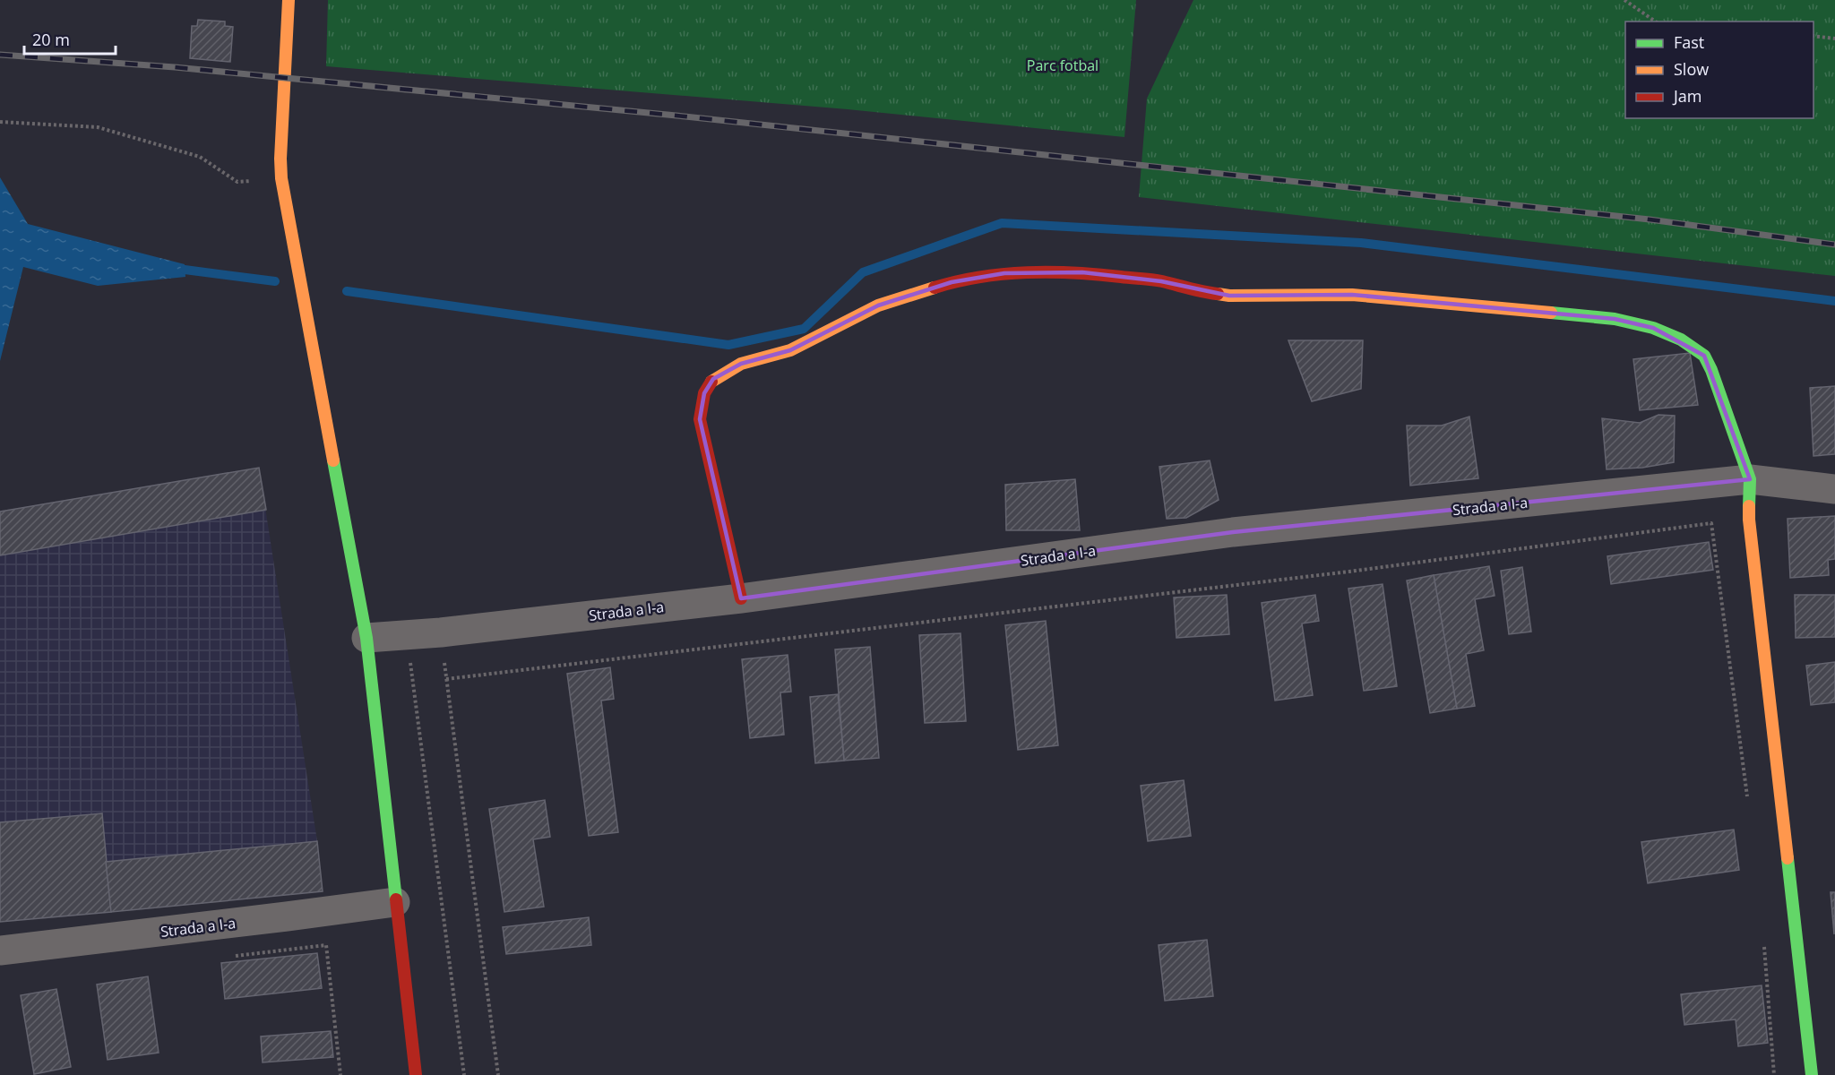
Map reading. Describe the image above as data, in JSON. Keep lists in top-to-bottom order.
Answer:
{
  "streets": {
    "street": ["Strada a I-a"]
  },
  "parks": ["Parc fotbal"],
  "legend": ["Fast", "Slow", "Jam"],
  "scale_bar": "20 m"
}
